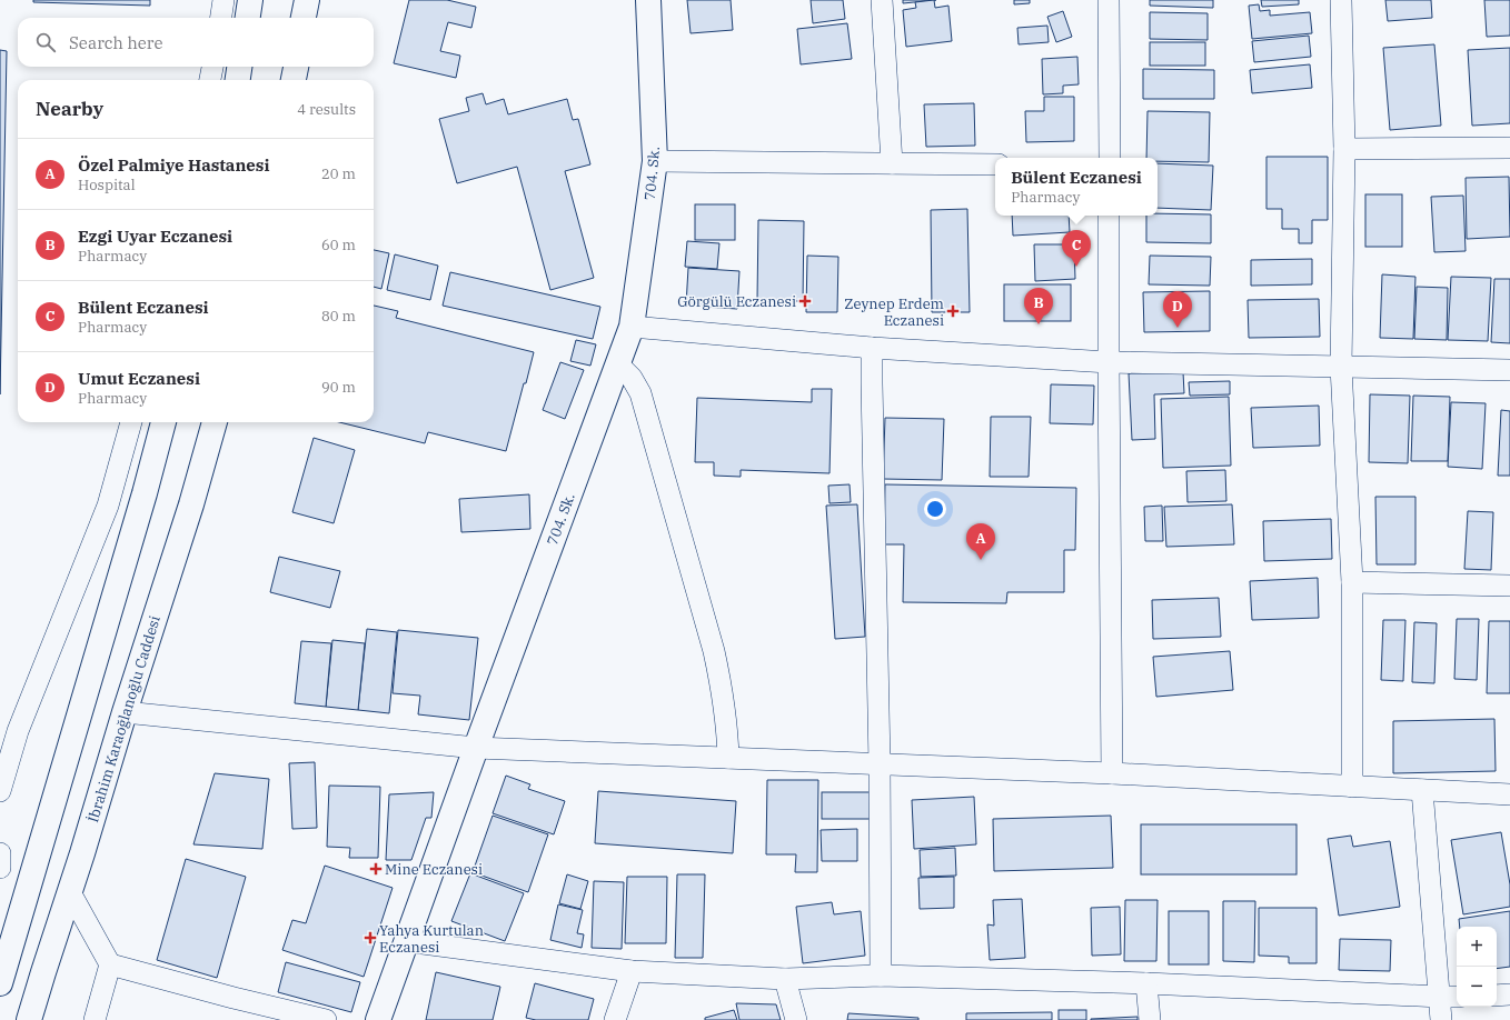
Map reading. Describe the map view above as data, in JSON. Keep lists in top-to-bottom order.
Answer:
{
  "streets": {
    "main road": ["704. Sk.", "İbrahim Karaoğlanoğlu Caddesi"]
  },
  "places": {
    "health": [
      "Görgülü Eczanesi",
      "Zeynep Erdem Eczanesi",
      "Mine Eczanesi",
      "Yahya Kurtulan Eczanesi"
    ]
  },
  "page": {
    "search": "Search here",
    "heading": ["Nearby", "4 results"],
    "list": [
      {
        "mark": "A",
        "name": "Özel Palmiye Hastanesi",
        "note": "Hospital",
        "value": "20 m"
      },
      {
        "mark": "B",
        "name": "Ezgi Uyar Eczanesi",
        "note": "Pharmacy",
        "value": "60 m"
      },
      {
        "mark": "C",
        "name": "Bülent Eczanesi",
        "note": "Pharmacy",
        "value": "80 m"
      },
      {
        "mark": "D",
        "name": "Umut Eczanesi",
        "note": "Pharmacy",
        "value": "90 m"
      }
    ],
    "popup": ["Bülent Eczanesi", "Pharmacy"],
    "pins": [
      "C",
      "B",
      "D",
      "A"
    ],
    "map_buttons": ["+", "−"]
  }
}
